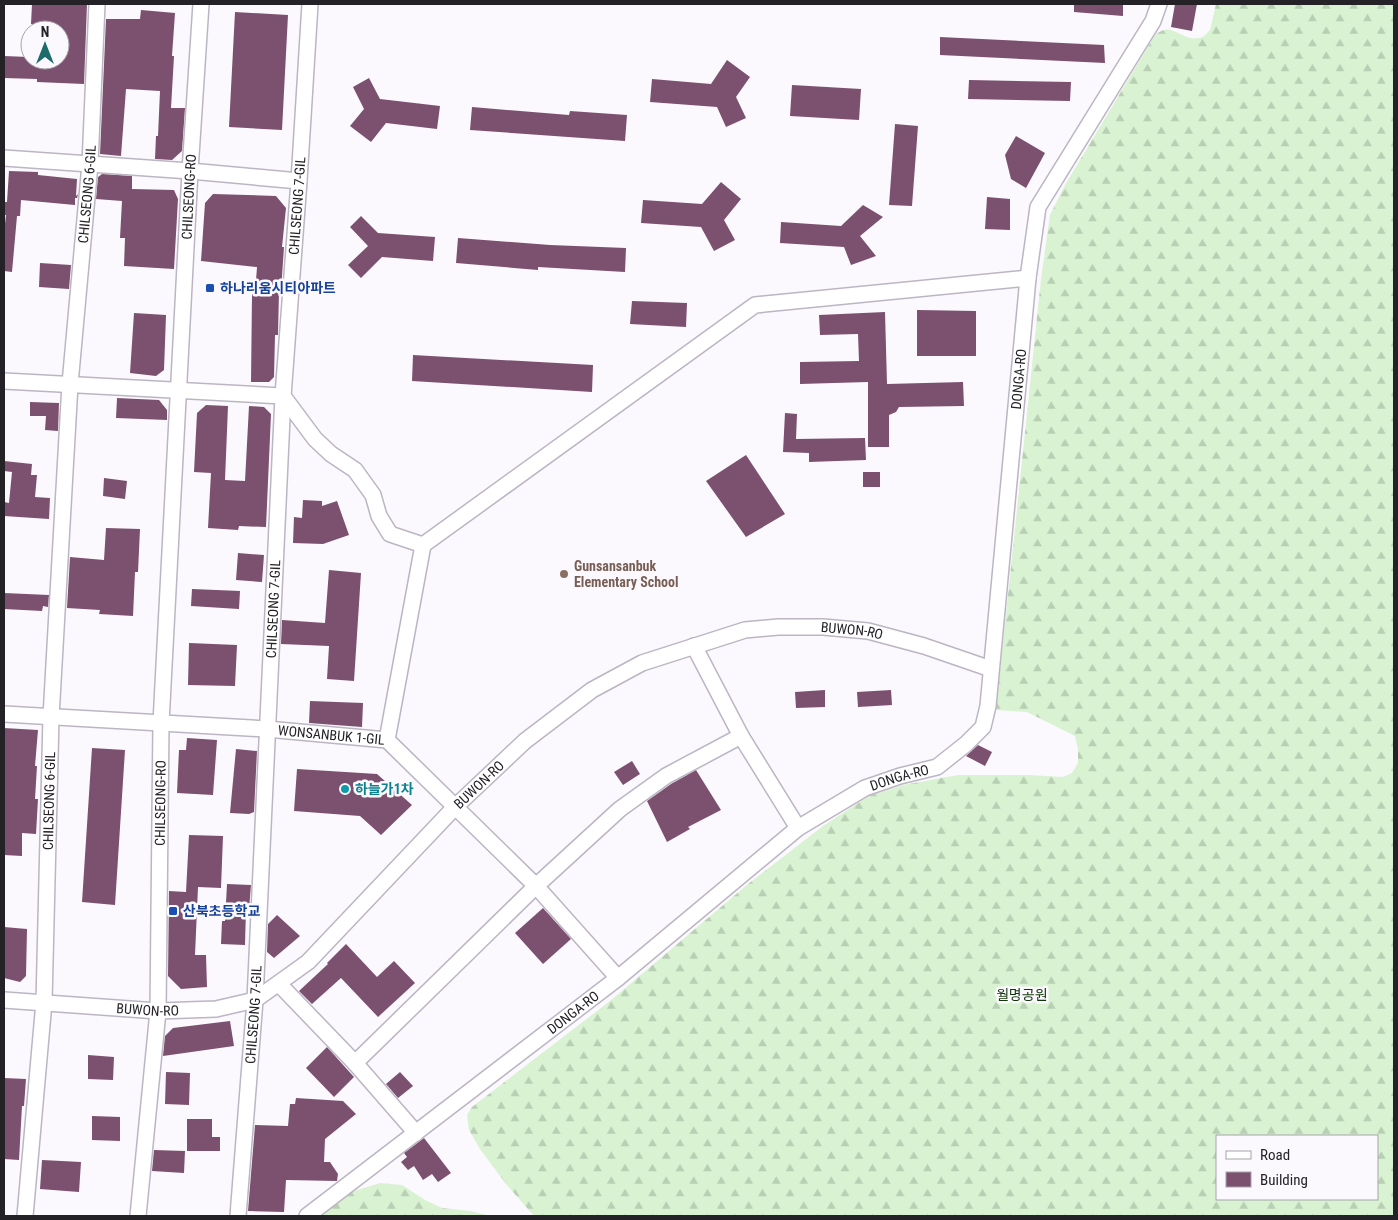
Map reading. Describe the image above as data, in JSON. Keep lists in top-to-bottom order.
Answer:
{
  "streets": {
    "street": [
      "CHILSEONG 6-GIL",
      "CHILSEONG-RO",
      "CHILSEONG 7-GIL",
      "DONGA-RO",
      "BUWON-RO",
      "WONSANBUK 1-GIL"
    ]
  },
  "crossings": [
    ["CHILSEONG 6-GIL", "BUWON-RO"],
    ["CHILSEONG 6-GIL", "WONSANBUK 1-GIL"],
    ["CHILSEONG-RO", "BUWON-RO"],
    ["CHILSEONG-RO", "WONSANBUK 1-GIL"],
    ["CHILSEONG 7-GIL", "BUWON-RO"],
    ["CHILSEONG 7-GIL", "WONSANBUK 1-GIL"],
    ["DONGA-RO", "BUWON-RO"],
    ["DONGA-RO", "WONSANBUK 1-GIL"],
    ["BUWON-RO", "WONSANBUK 1-GIL"]
  ],
  "parks": ["월명공원"],
  "places": {
    "transit": ["하나리움시티아파트", "산북초등학교"],
    "other": ["Gunsansanbuk Elementary School", "하늘가1차"]
  },
  "legend": ["Road", "Building"],
  "north": "top"
}
